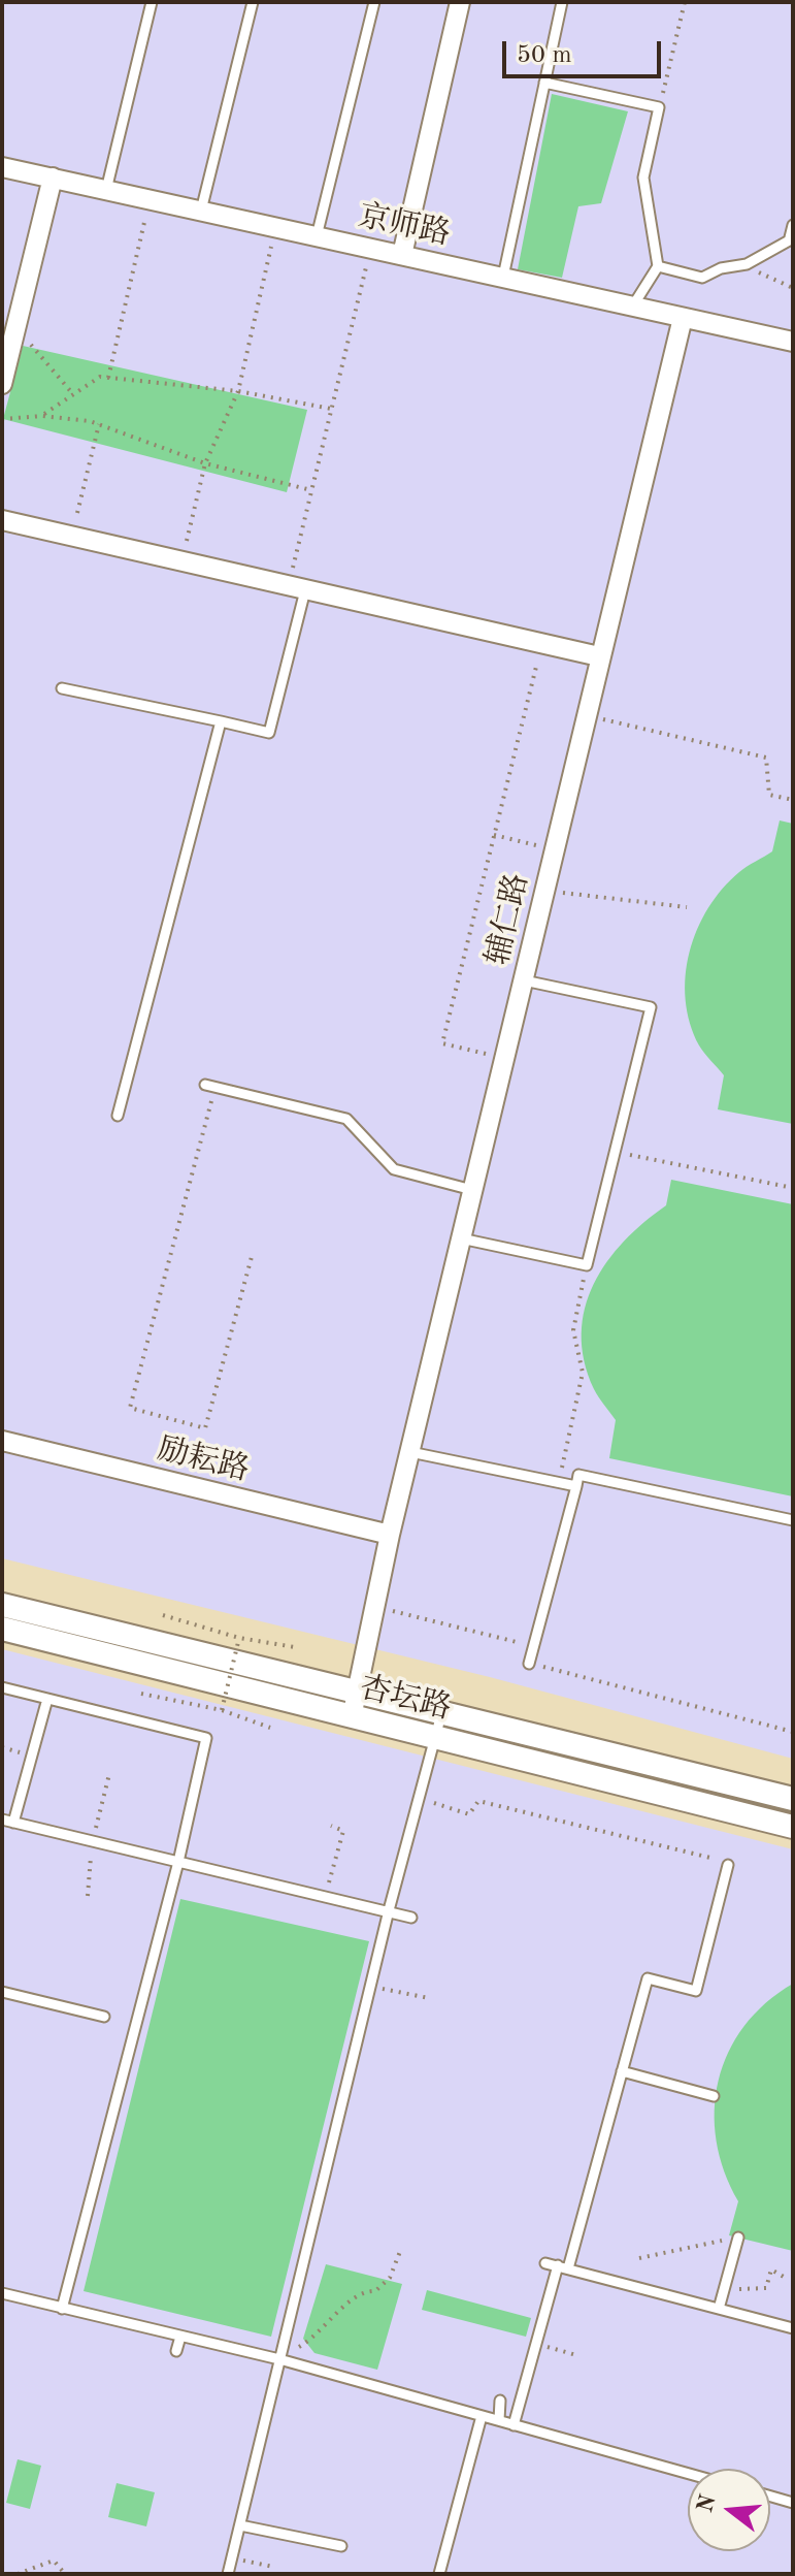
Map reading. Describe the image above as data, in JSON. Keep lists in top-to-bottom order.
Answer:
{
  "streets": {
    "street": [
      "京师路",
      "辅仁路",
      "励耘路",
      "杏坛路"
    ]
  },
  "crossings": [
    ["京师路", "辅仁路"],
    ["辅仁路", "励耘路"],
    ["辅仁路", "杏坛路"]
  ],
  "scale_bar": "50 m",
  "north": "left"
}
